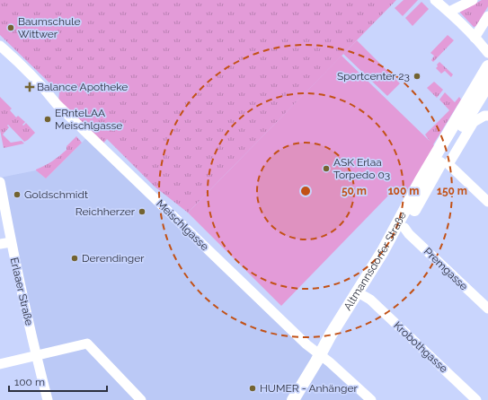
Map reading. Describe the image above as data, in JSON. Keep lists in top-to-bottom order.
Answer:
{
  "streets": {
    "main road": ["Altmannsdorfer Straße"],
    "street": [
      "Meischlgasse",
      "Premgasse",
      "Erlaaer Straße",
      "Krobothgasse"
    ]
  },
  "crossings": [
    ["Meischlgasse", "Altmannsdorfer Straße"],
    ["Altmannsdorfer Straße", "Premgasse"],
    ["Altmannsdorfer Straße", "Krobothgasse"]
  ],
  "places": {
    "other": [
      "Baumschule Wittwer",
      "Sportcenter 23",
      "ERnteLAA Meischlgasse",
      "ASK Erlaa Torpedo 03",
      "Goldschmidt",
      "Reichherzer",
      "Derendinger",
      "HUMER - Anhänger"
    ],
    "health": ["Balance Apotheke"]
  },
  "scale_bar": "100 m",
  "rings": ["50 m", "100 m", "150 m"]
}
